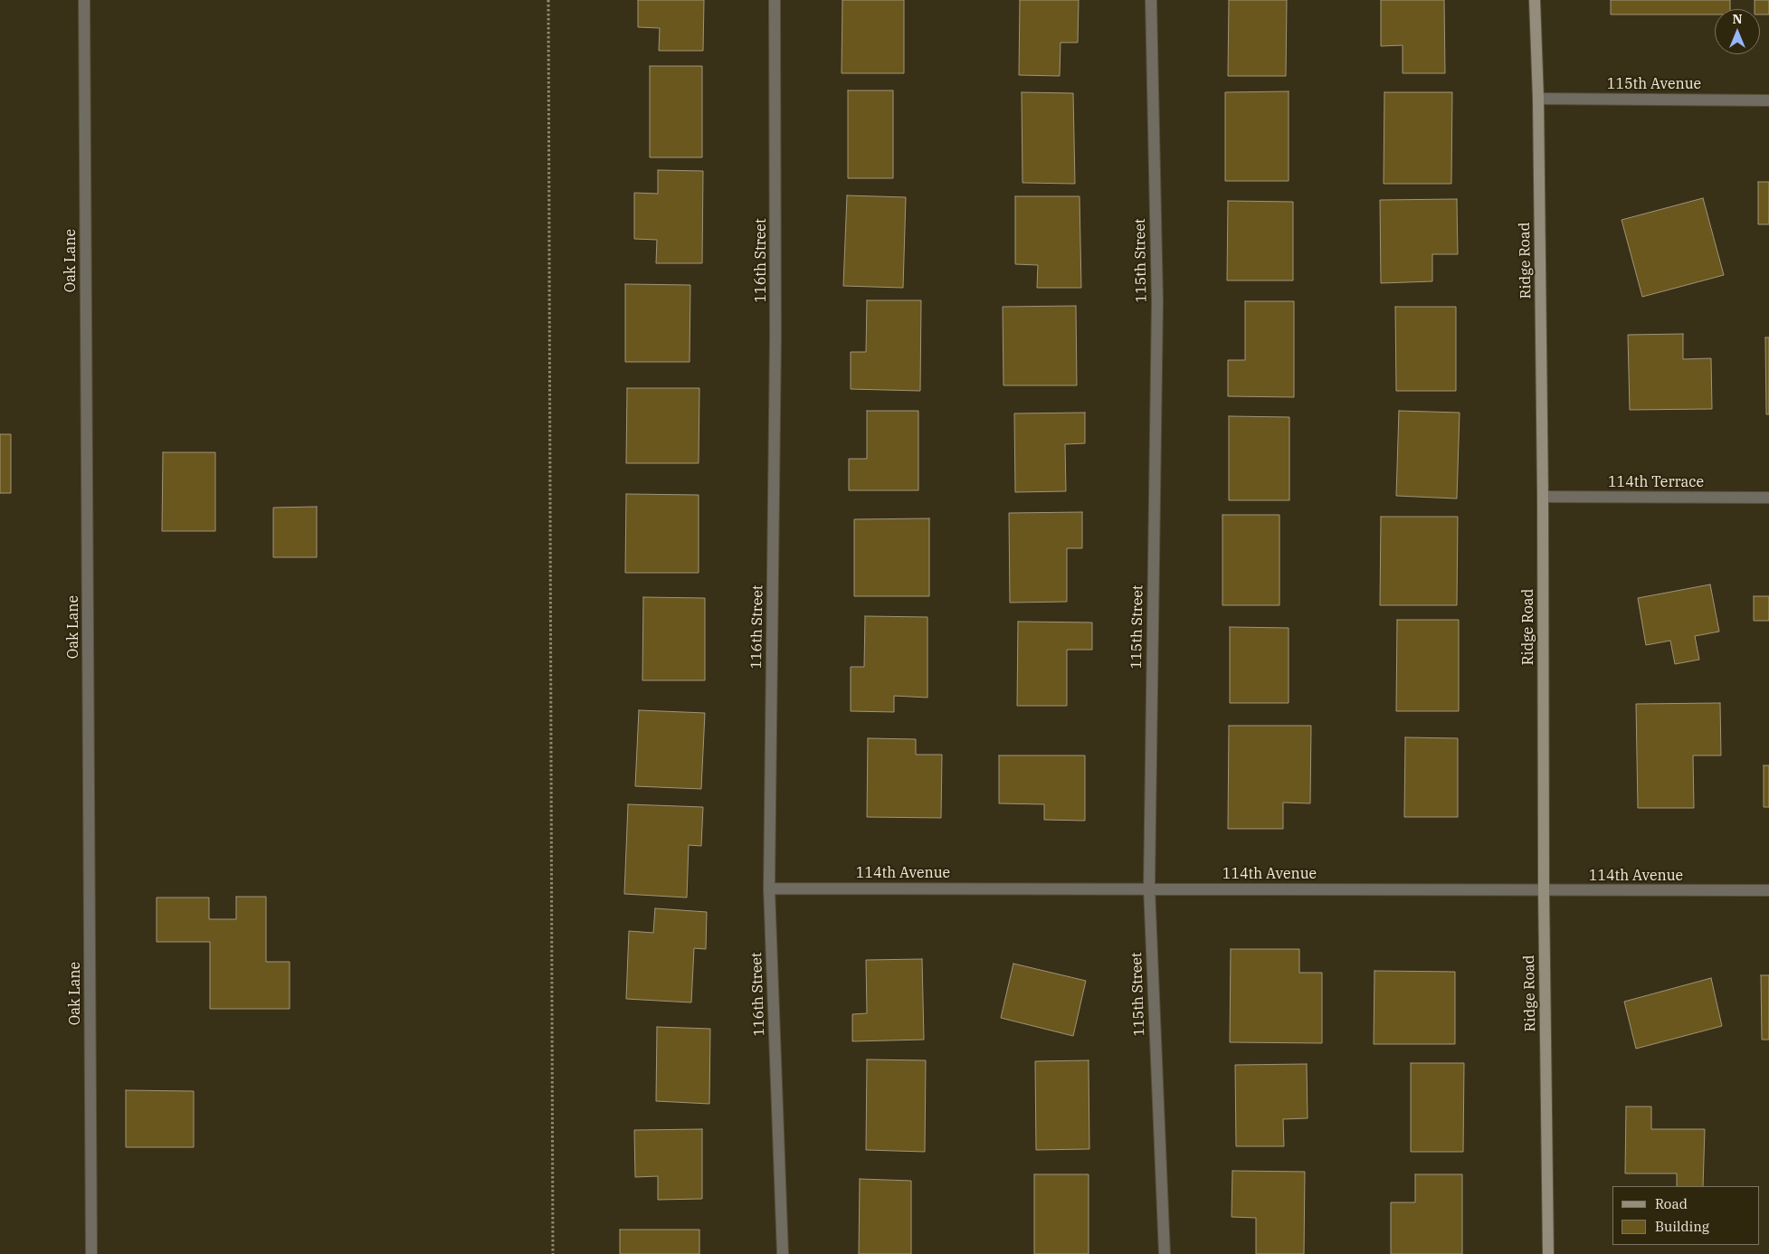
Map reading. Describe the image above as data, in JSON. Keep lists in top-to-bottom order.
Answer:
{
  "streets": {
    "street": [
      "115th Avenue",
      "Oak Lane",
      "116th Street",
      "115th Street",
      "Ridge Road",
      "114th Terrace",
      "114th Avenue"
    ]
  },
  "crossings": [
    ["115th Avenue", "Ridge Road"],
    ["116th Street", "114th Avenue"],
    ["115th Street", "114th Avenue"],
    ["Ridge Road", "114th Terrace"],
    ["Ridge Road", "114th Avenue"]
  ],
  "legend": ["Road", "Building"],
  "north": "top"
}
